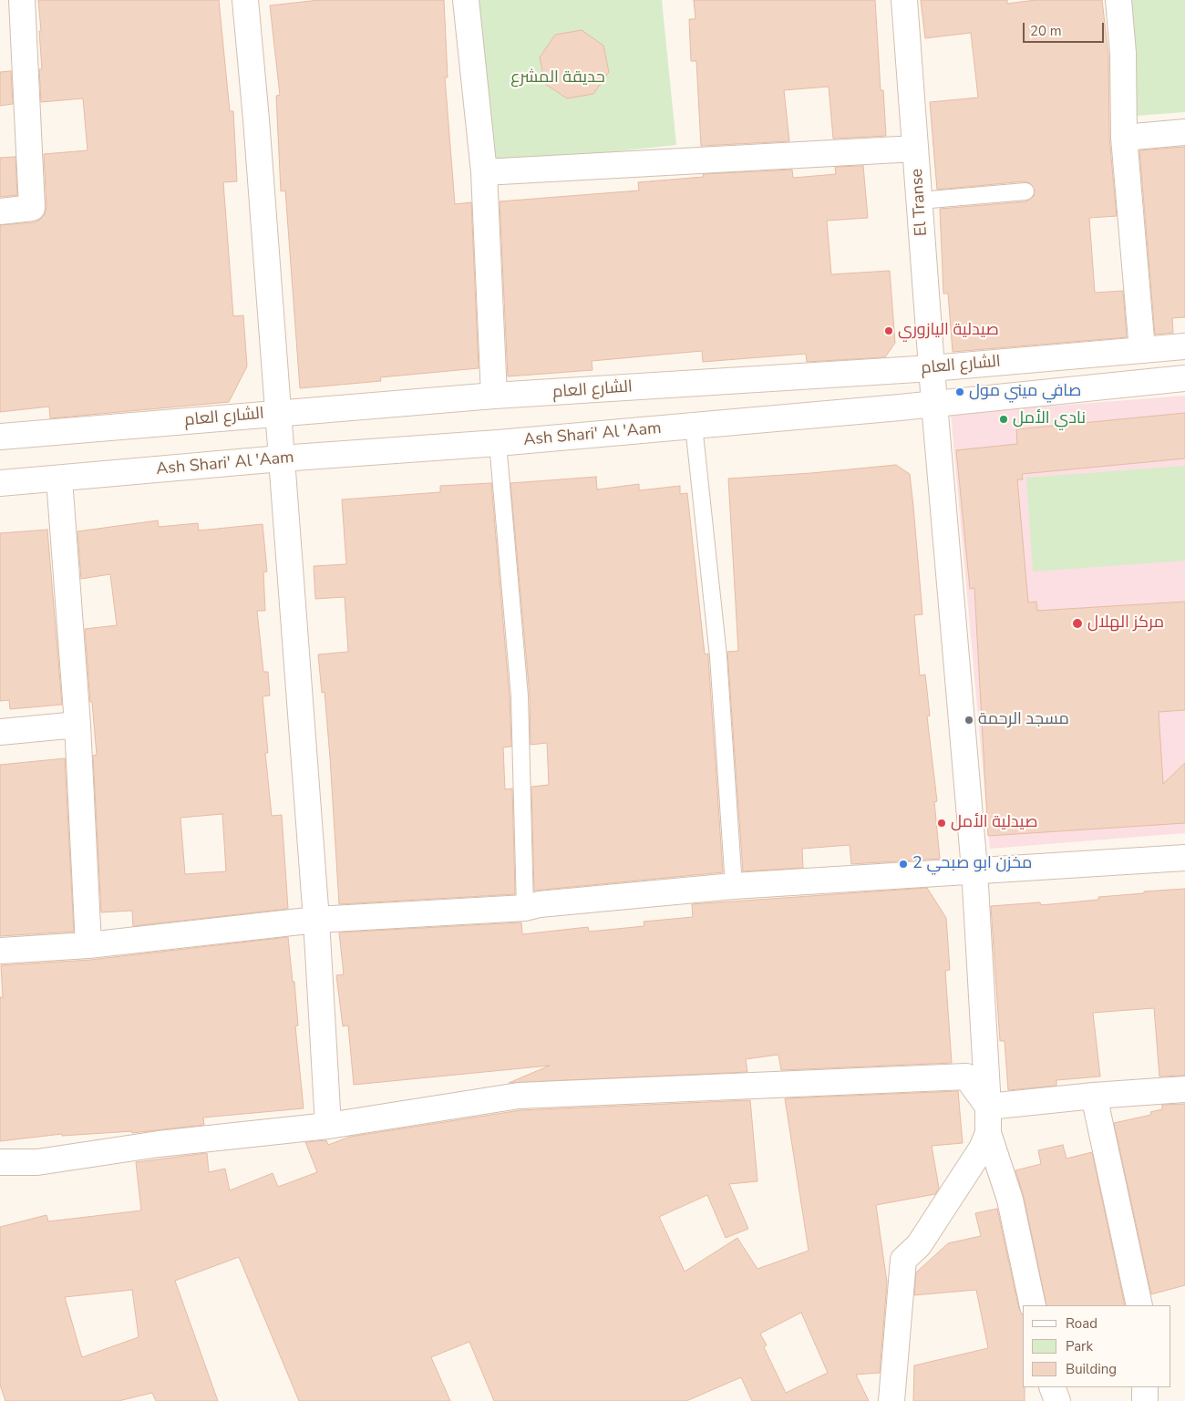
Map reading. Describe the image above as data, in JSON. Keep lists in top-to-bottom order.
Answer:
{
  "streets": {
    "street": ["El Transe", "الشارع العام", "Ash Shari' Al 'Aam"]
  },
  "crossings": [
    ["El Transe", "الشارع العام"],
    ["El Transe", "Ash Shari' Al 'Aam"]
  ],
  "parks": ["حديقة المشرع"],
  "places": [
    "صيدلية اليازوري",
    "صافي ميني مول",
    "نادي الأمل",
    "مركز الهلال",
    "مسجد الرحمة",
    "صيدلية الأمل",
    "مخزن ابو صبحي 2"
  ],
  "legend": ["Road", "Park", "Building"],
  "scale_bar": "20 m"
}
